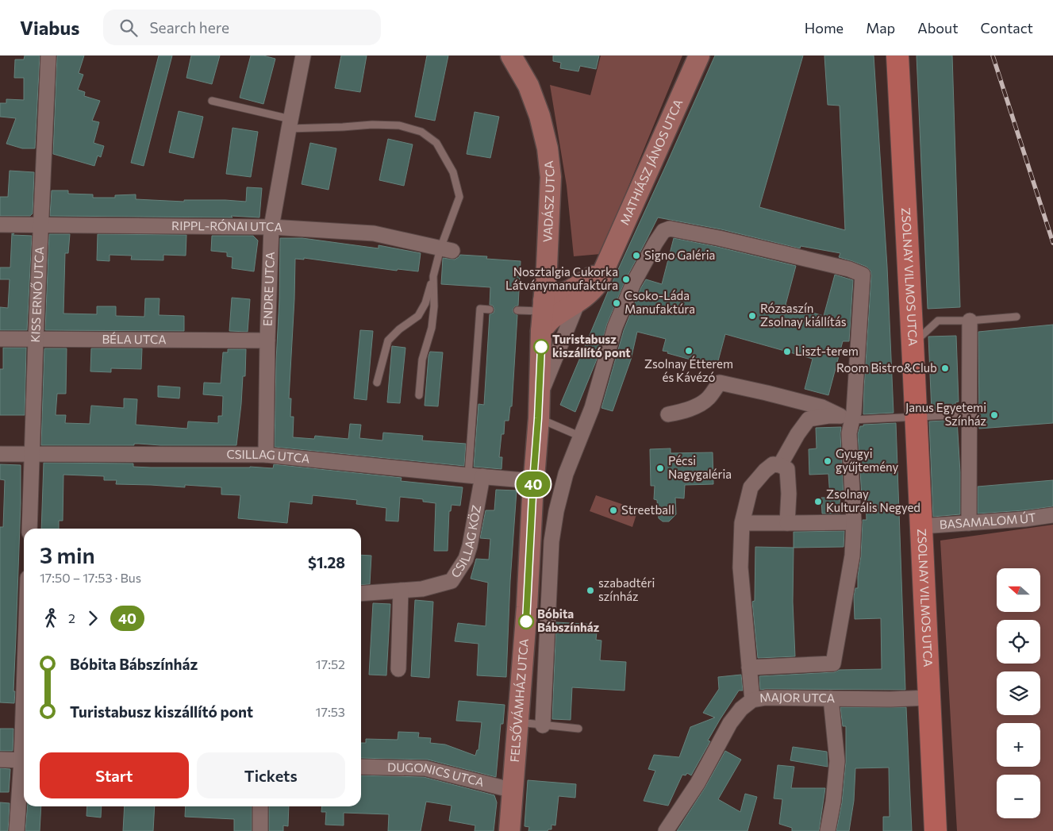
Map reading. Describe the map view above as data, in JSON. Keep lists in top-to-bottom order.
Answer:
{
  "streets": {
    "main road": ["ZSOLNAY VILMOS UTCA"],
    "street": [
      "MATHIÁSZ JÁNOS UTCA",
      "VADÁSZ UTCA",
      "RIPPL-RÓNAI UTCA",
      "ENDRE UTCA",
      "KISS ERNŐ UTCA",
      "BÉLA UTCA",
      "CSILLAG UTCA",
      "BASAMALOM ÚT",
      "CSILLAG KÖZ",
      "MAJOR UTCA",
      "FELSŐVÁMHÁZ UTCA",
      "DUGONICS UTCA"
    ]
  },
  "crossings": [
    ["MATHIÁSZ JÁNOS UTCA", "VADÁSZ UTCA"],
    ["MATHIÁSZ JÁNOS UTCA", "FELSŐVÁMHÁZ UTCA"],
    ["VADÁSZ UTCA", "FELSŐVÁMHÁZ UTCA"],
    ["RIPPL-RÓNAI UTCA", "ENDRE UTCA"],
    ["RIPPL-RÓNAI UTCA", "KISS ERNŐ UTCA"],
    ["ZSOLNAY VILMOS UTCA", "BASAMALOM ÚT"],
    ["ZSOLNAY VILMOS UTCA", "MAJOR UTCA"],
    ["ENDRE UTCA", "BÉLA UTCA"],
    ["ENDRE UTCA", "CSILLAG UTCA"],
    ["KISS ERNŐ UTCA", "BÉLA UTCA"],
    ["KISS ERNŐ UTCA", "CSILLAG UTCA"],
    ["CSILLAG UTCA", "CSILLAG KÖZ"],
    ["CSILLAG UTCA", "FELSŐVÁMHÁZ UTCA"],
    ["FELSŐVÁMHÁZ UTCA", "DUGONICS UTCA"]
  ],
  "places": [
    "Signo Galéria",
    "Nosztalgia Cukorka Látványmanufaktúra",
    "Csoko-Láda Manufaktúra",
    "Rózsaszín Zsolnay kiállítás",
    "Turistabusz kiszállító pont",
    "Zsolnay Étterem és Kávézó",
    "Liszt-terem",
    "Room Bistro&Club",
    "Janus Egyetemi Színház",
    "Gyugyi gyűjtemény",
    "Pécsi Nagygaléria",
    "Zsolnay Kulturális Negyed",
    "Streetball",
    "szabadtéri színház",
    "Bóbita Bábszínház"
  ],
  "lines": ["bus line 40"],
  "north": "left",
  "page": {
    "header": "Viabus",
    "search": "Search here",
    "nav": [
      "Home",
      "Map",
      "About",
      "Contact"
    ],
    "on_map": "40",
    "heading": ["3 min", "17:50 – 17:53 · Bus", "$1.28"],
    "map_buttons": ["+", "−"],
    "legs": ["2", "40"],
    "list": [
      {
        "name": "Bóbita Bábszínház",
        "value": "17:52"
      },
      {
        "name": "Turistabusz kiszállító pont",
        "value": "17:53"
      }
    ],
    "buttons": ["Start", "Tickets"]
  }
}
